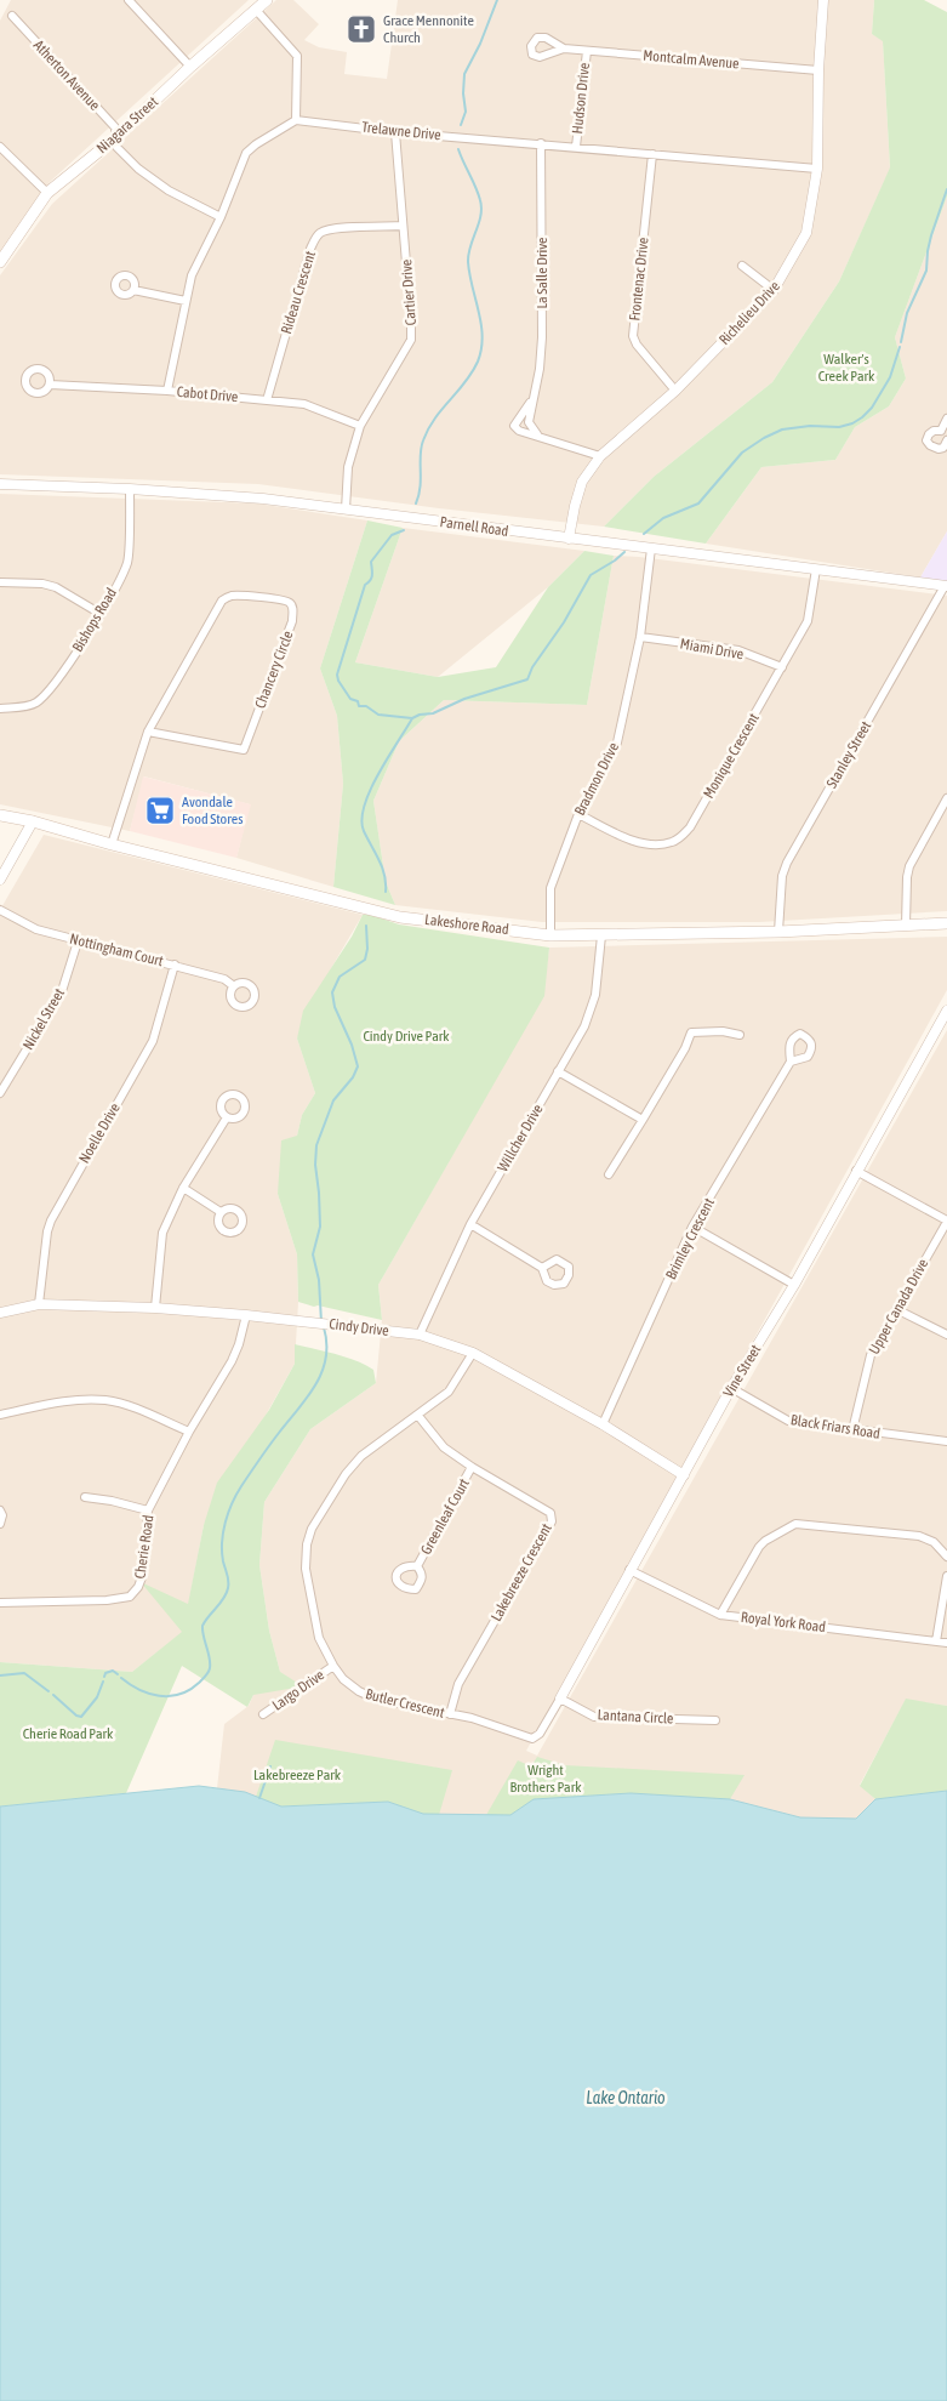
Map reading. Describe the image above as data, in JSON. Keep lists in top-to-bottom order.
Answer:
{
  "streets": {
    "main road": ["Niagara Street", "Lakeshore Road"],
    "street": [
      "Montcalm Avenue",
      "Atherton Avenue",
      "Hudson Drive",
      "Trelawne Drive",
      "La Salle Drive",
      "Frontenac Drive",
      "Rideau Crescent",
      "Cartier Drive",
      "Richelieu Drive",
      "Cabot Drive",
      "Parnell Road",
      "Bishops Road",
      "Miami Drive",
      "Chancery Circle",
      "Stanley Street",
      "Monique Crescent",
      "Bradmon Drive",
      "Nottingham Court",
      "Nickel Street",
      "Noelle Drive",
      "Willcher Drive",
      "Brimley Crescent",
      "Upper Canada Drive",
      "Cindy Drive",
      "Vine Street",
      "Black Friars Road",
      "Greenleaf Court",
      "Cherie Road",
      "Lakebreeze Crescent",
      "Royal York Road",
      "Largo Drive",
      "Butler Crescent",
      "Lantana Circle"
    ]
  },
  "crossings": [
    ["Montcalm Avenue", "Hudson Drive"],
    ["Montcalm Avenue", "Richelieu Drive"],
    ["Atherton Avenue", "Niagara Street"],
    ["Hudson Drive", "Trelawne Drive"],
    ["Trelawne Drive", "La Salle Drive"],
    ["Trelawne Drive", "Frontenac Drive"],
    ["Trelawne Drive", "Cartier Drive"],
    ["Trelawne Drive", "Richelieu Drive"],
    ["La Salle Drive", "Richelieu Drive"],
    ["Frontenac Drive", "Richelieu Drive"],
    ["Rideau Crescent", "Cartier Drive"],
    ["Rideau Crescent", "Cabot Drive"],
    ["Cartier Drive", "Cabot Drive"],
    ["Cartier Drive", "Parnell Road"],
    ["Richelieu Drive", "Parnell Road"],
    ["Parnell Road", "Bishops Road"],
    ["Parnell Road", "Stanley Street"],
    ["Parnell Road", "Monique Crescent"],
    ["Parnell Road", "Bradmon Drive"],
    ["Miami Drive", "Monique Crescent"],
    ["Miami Drive", "Bradmon Drive"],
    ["Chancery Circle", "Lakeshore Road"],
    ["Stanley Street", "Lakeshore Road"],
    ["Monique Crescent", "Bradmon Drive"],
    ["Bradmon Drive", "Lakeshore Road"],
    ["Lakeshore Road", "Willcher Drive"],
    ["Nottingham Court", "Nickel Street"],
    ["Nottingham Court", "Noelle Drive"],
    ["Noelle Drive", "Cindy Drive"],
    ["Willcher Drive", "Cindy Drive"],
    ["Brimley Crescent", "Cindy Drive"],
    ["Upper Canada Drive", "Black Friars Road"],
    ["Cindy Drive", "Vine Street"],
    ["Cindy Drive", "Cherie Road"],
    ["Cindy Drive", "Butler Crescent"],
    ["Vine Street", "Black Friars Road"],
    ["Vine Street", "Royal York Road"],
    ["Vine Street", "Butler Crescent"],
    ["Vine Street", "Lantana Circle"],
    ["Greenleaf Court", "Lakebreeze Crescent"],
    ["Lakebreeze Crescent", "Butler Crescent"],
    ["Largo Drive", "Butler Crescent"]
  ],
  "water": ["Lake Ontario"],
  "parks": [
    "Walker's Creek Park",
    "Cindy Drive Park",
    "Cherie Road Park",
    "Wright Brothers Park",
    "Lakebreeze Park"
  ],
  "places": {
    "church": ["Grace Mennonite Church"],
    "supermarket": ["Avondale Food Stores"]
  }
}
